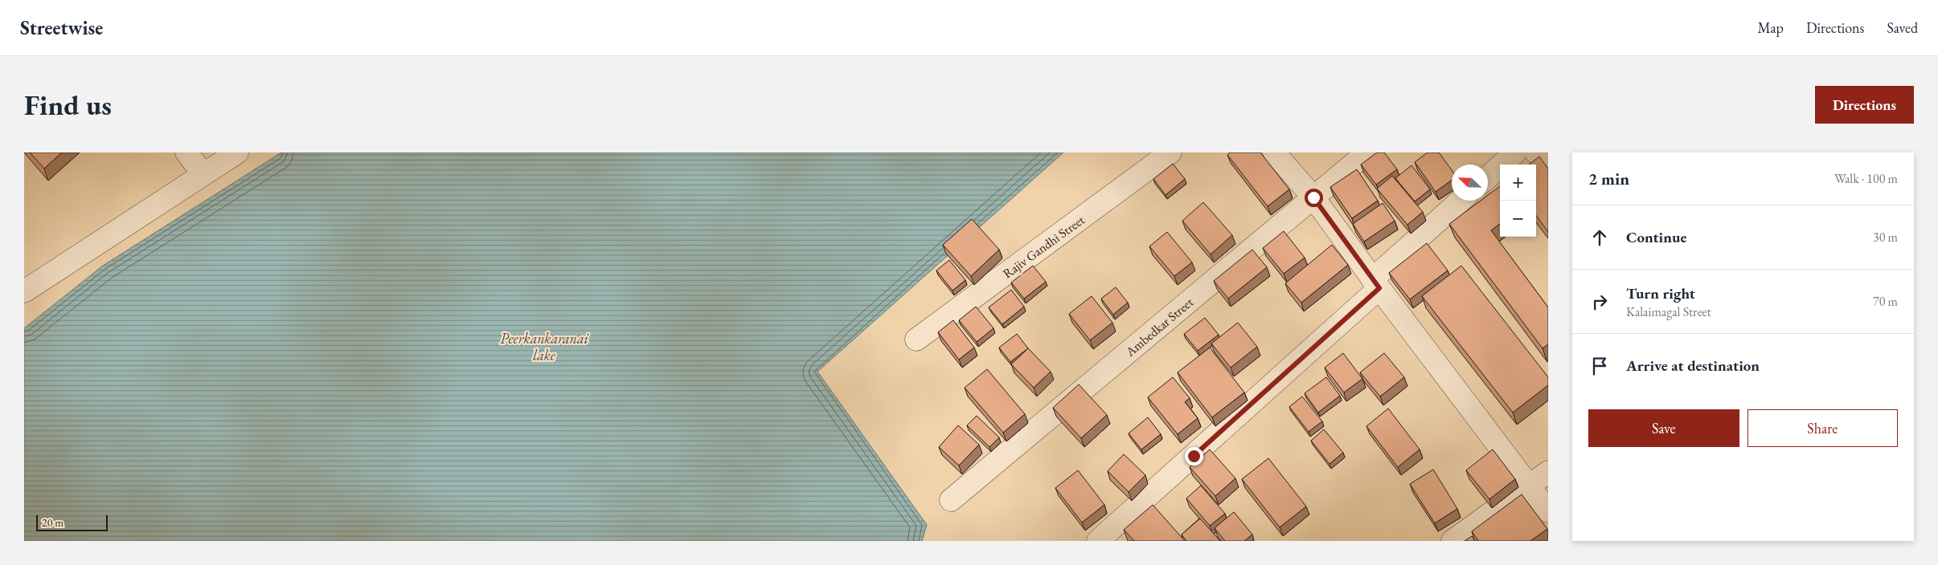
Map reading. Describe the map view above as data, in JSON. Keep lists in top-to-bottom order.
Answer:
{
  "streets": {
    "street": ["Rajiv Gandhi Street", "Ambedkar Street"]
  },
  "water": ["Peerkankaranai lake"],
  "scale_bar": "20 m",
  "north": "top left",
  "page": {
    "header": "Streetwise",
    "nav": ["Map", "Directions", "Saved"],
    "buttons": [
      "Directions",
      ["Save", "Share"]
    ],
    "title": "Find us",
    "heading": ["2 min", "Walk · 100 m"],
    "map_buttons": ["+", "−"],
    "list": [
      ["Continue", "30 m"],
      ["Turn right", "Kalaimagal Street", "70 m"],
      "Arrive at destination"
    ],
    "scale": "20 m"
  }
}
